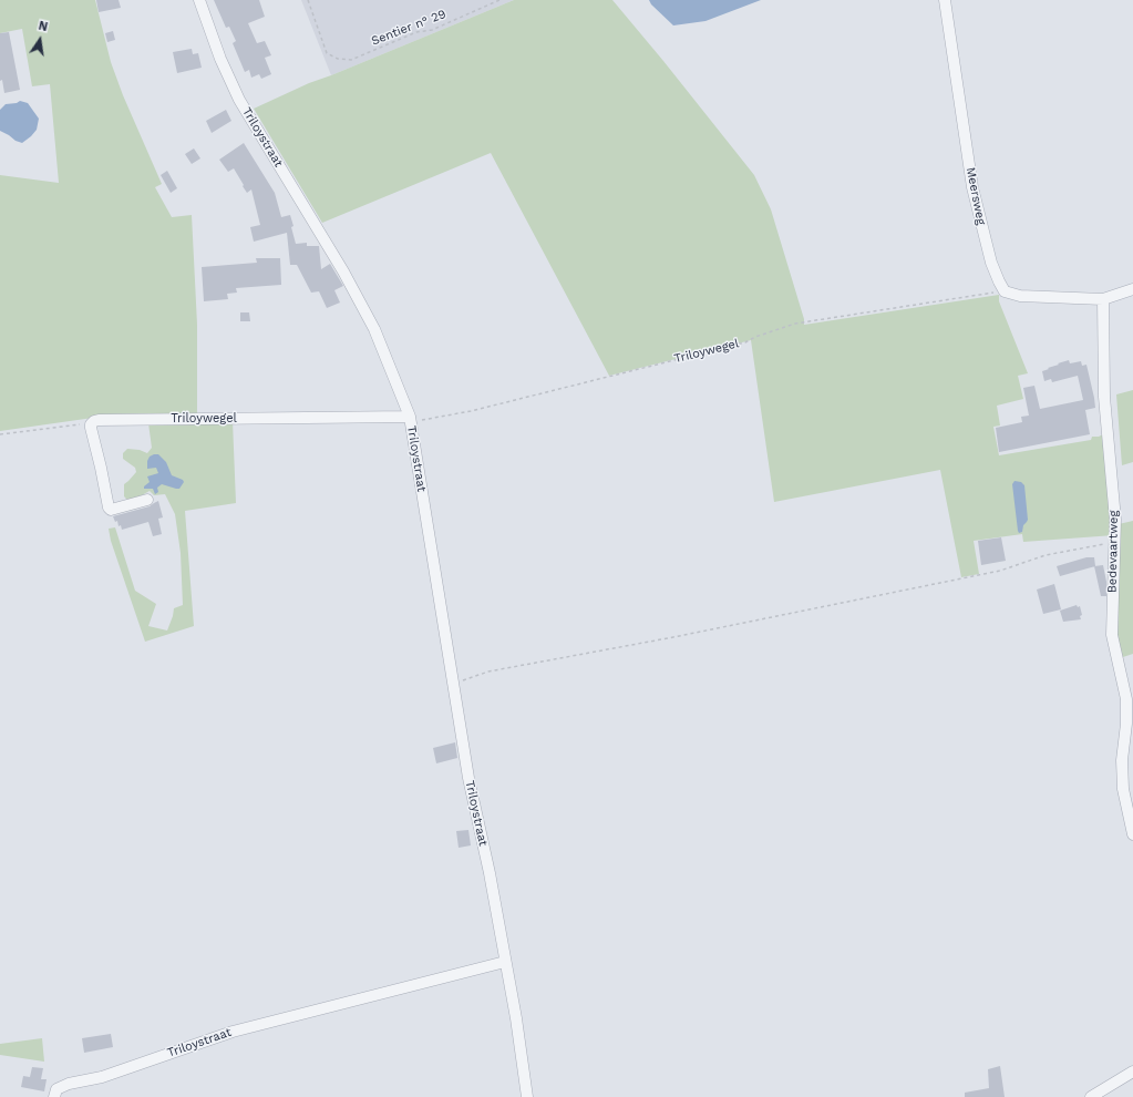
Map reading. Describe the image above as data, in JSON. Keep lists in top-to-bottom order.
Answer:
{
  "streets": {
    "street": [
      "Triloystraat",
      "Meersweg",
      "Triloywegel",
      "Bedevaartweg"
    ],
    "path": ["Sentier n° 29"]
  },
  "crossings": [
    ["Triloystraat", "Triloywegel"],
    ["Meersweg", "Triloywegel"]
  ],
  "north": "top"
}
